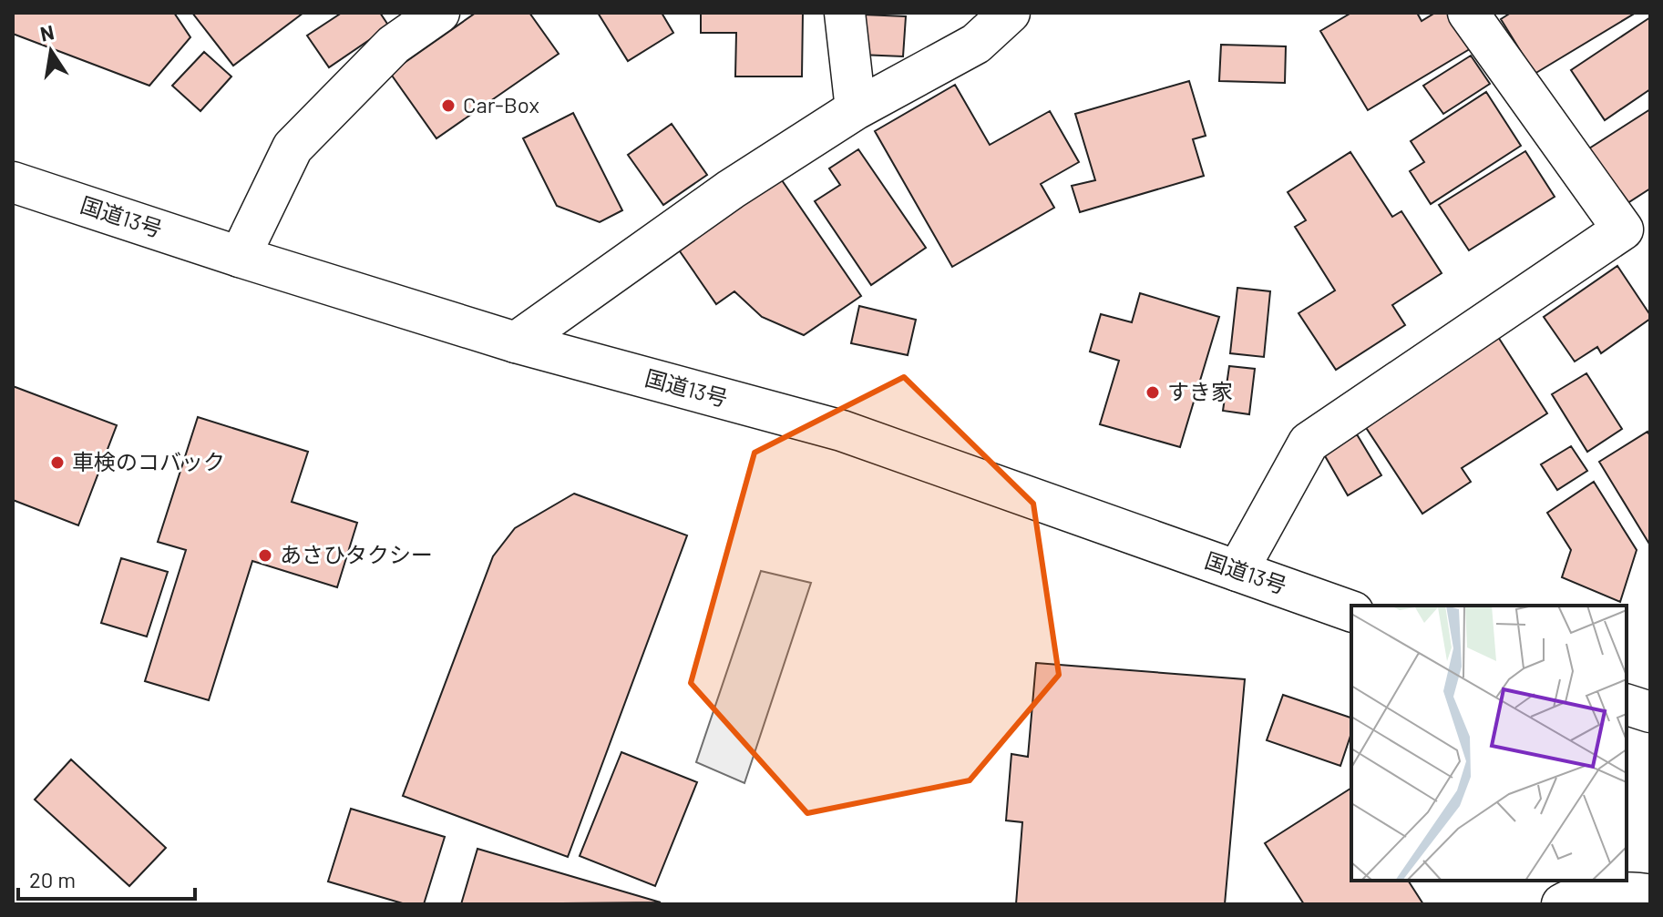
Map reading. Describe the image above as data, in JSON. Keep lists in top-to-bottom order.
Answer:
{
  "streets": {
    "main road": ["国道13号"]
  },
  "places": [
    "Car-Box",
    "すき家",
    "車検のコバック",
    "あさひタクシー"
  ],
  "scale_bar": "20 m",
  "north": "top"
}
